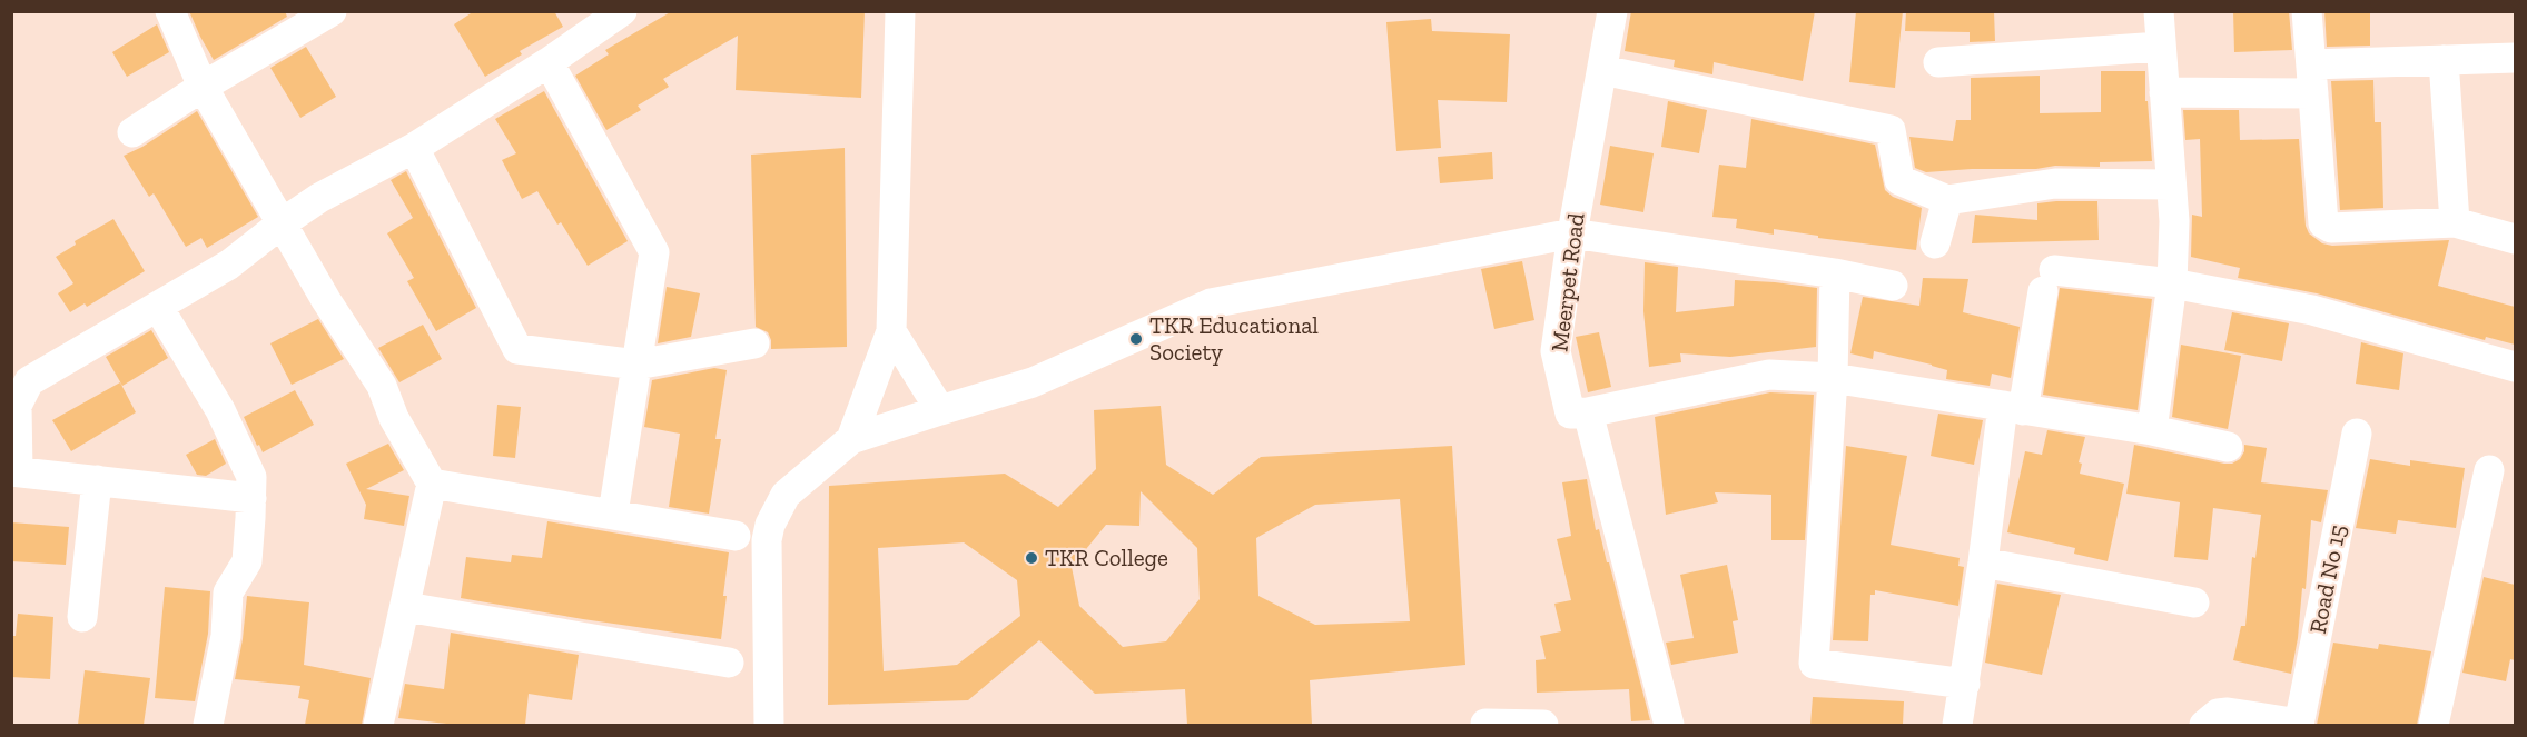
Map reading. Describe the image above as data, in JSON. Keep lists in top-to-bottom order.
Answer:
{
  "streets": {
    "street": ["Meerpet Road", "Road No 15"]
  },
  "places": ["TKR Educational Society", "TKR College"]
}
